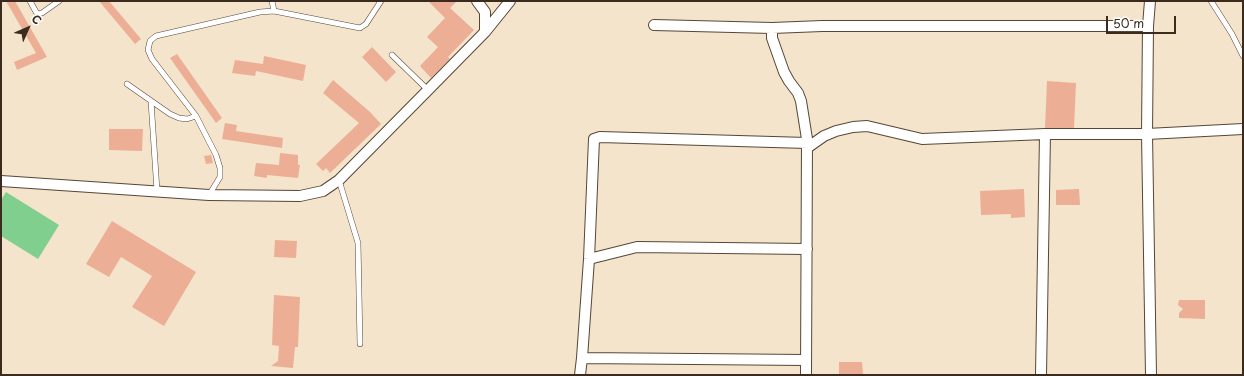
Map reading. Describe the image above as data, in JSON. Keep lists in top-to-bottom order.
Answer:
{
  "scale_bar": "50 m",
  "north": "top right"
}
